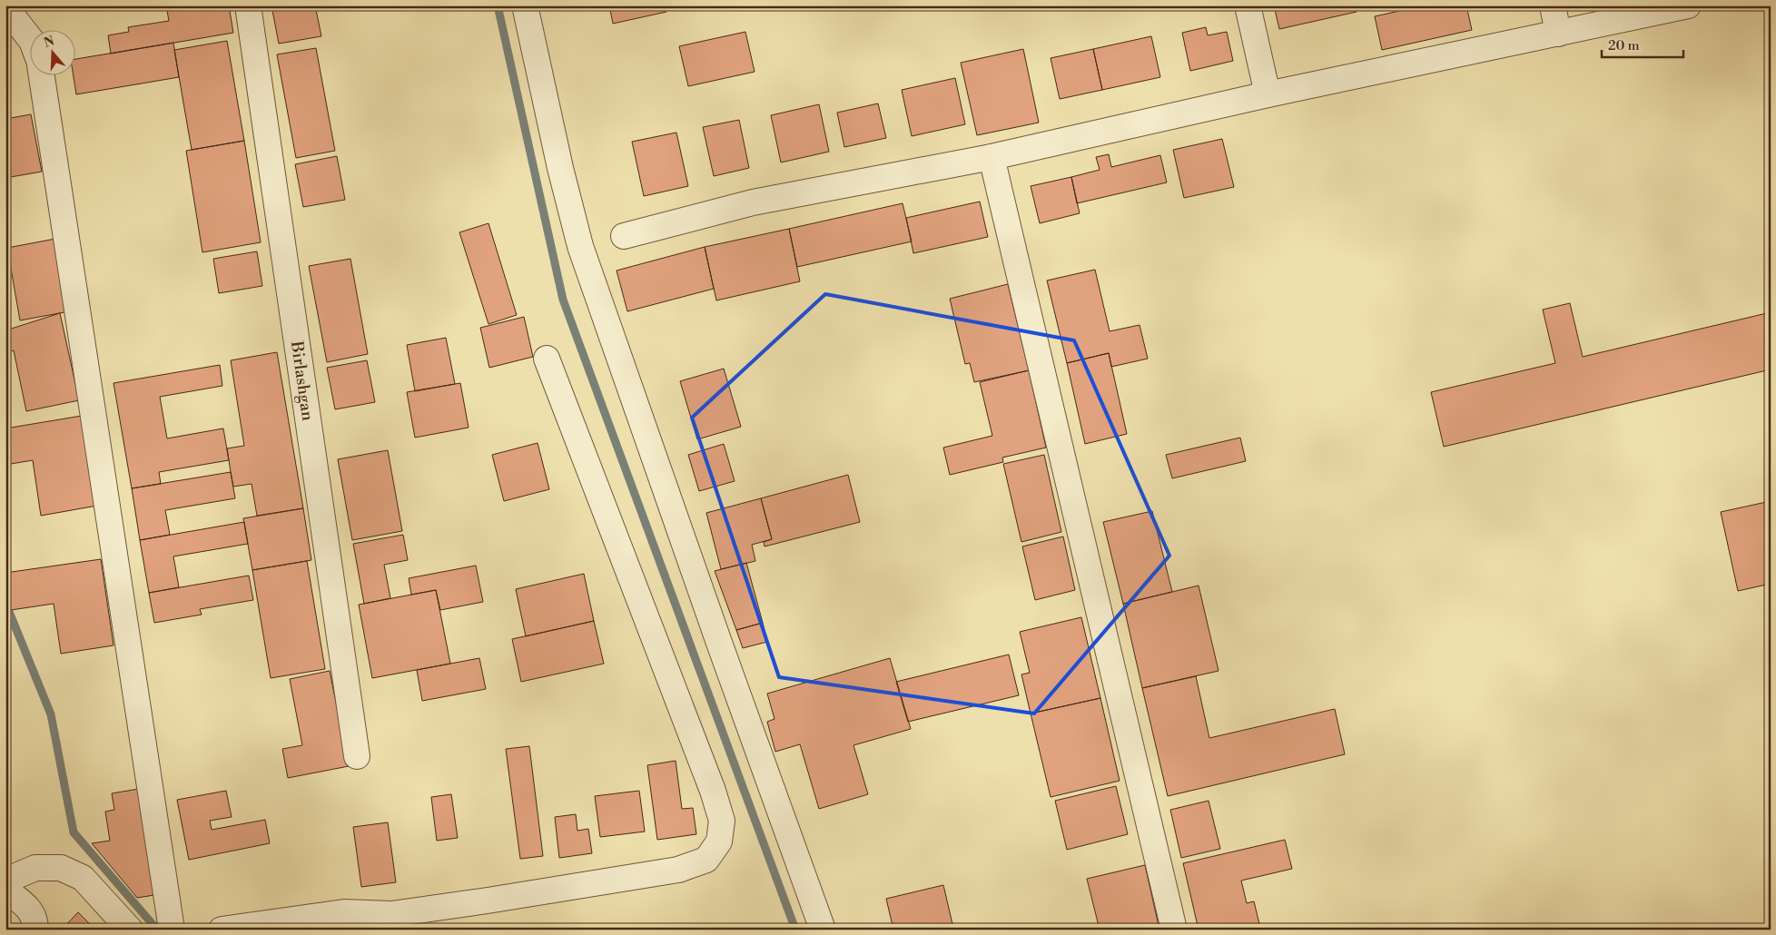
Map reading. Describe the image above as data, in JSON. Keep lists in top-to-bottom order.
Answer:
{
  "streets": {
    "street": ["Birlashgan"]
  },
  "scale_bar": "20 m",
  "north": "top"
}
